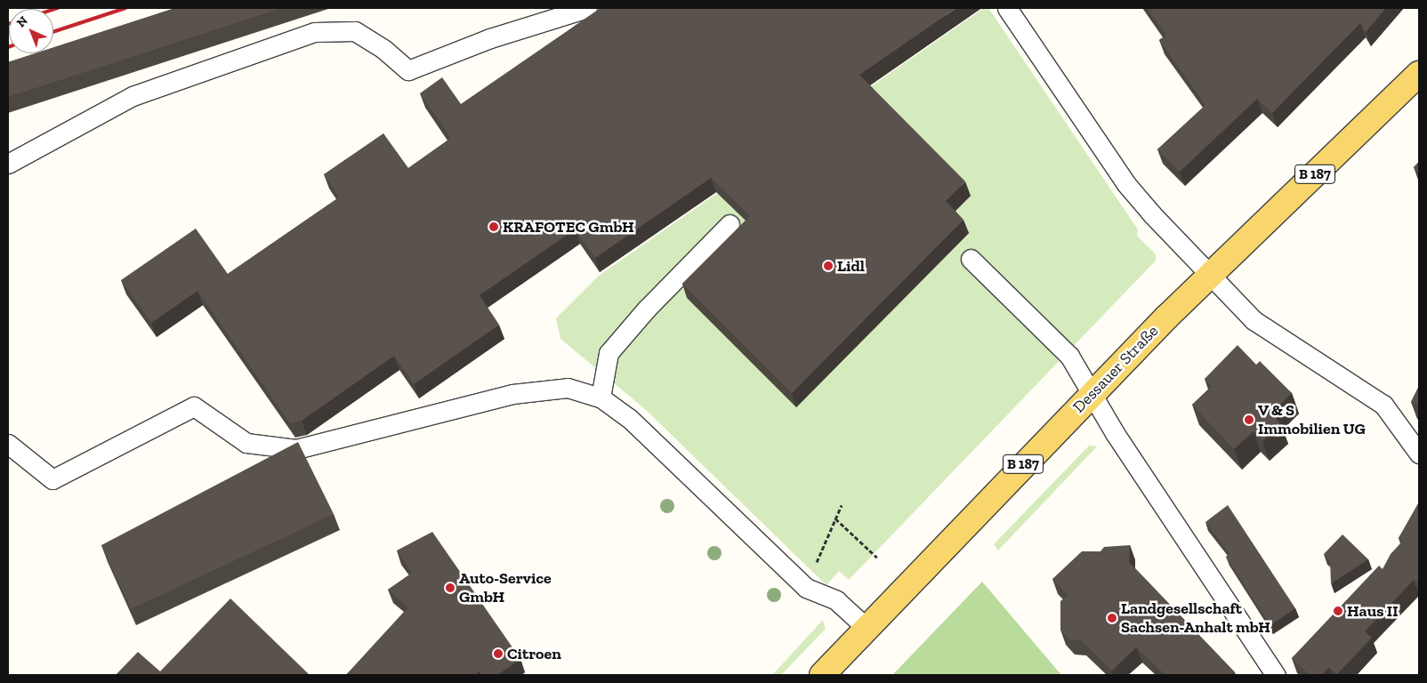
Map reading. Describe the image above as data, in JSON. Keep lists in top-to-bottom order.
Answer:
{
  "streets": {
    "main road": ["B 187", "Dessauer Straße"]
  },
  "places": [
    "KRAFOTEC GmbH",
    "Lidl",
    "V & S Immobilien UG",
    "Auto-Service GmbH",
    "Haus II",
    "Landgesellschaft Sachsen-Anhalt mbH",
    "Citroen"
  ],
  "north": "top left"
}
